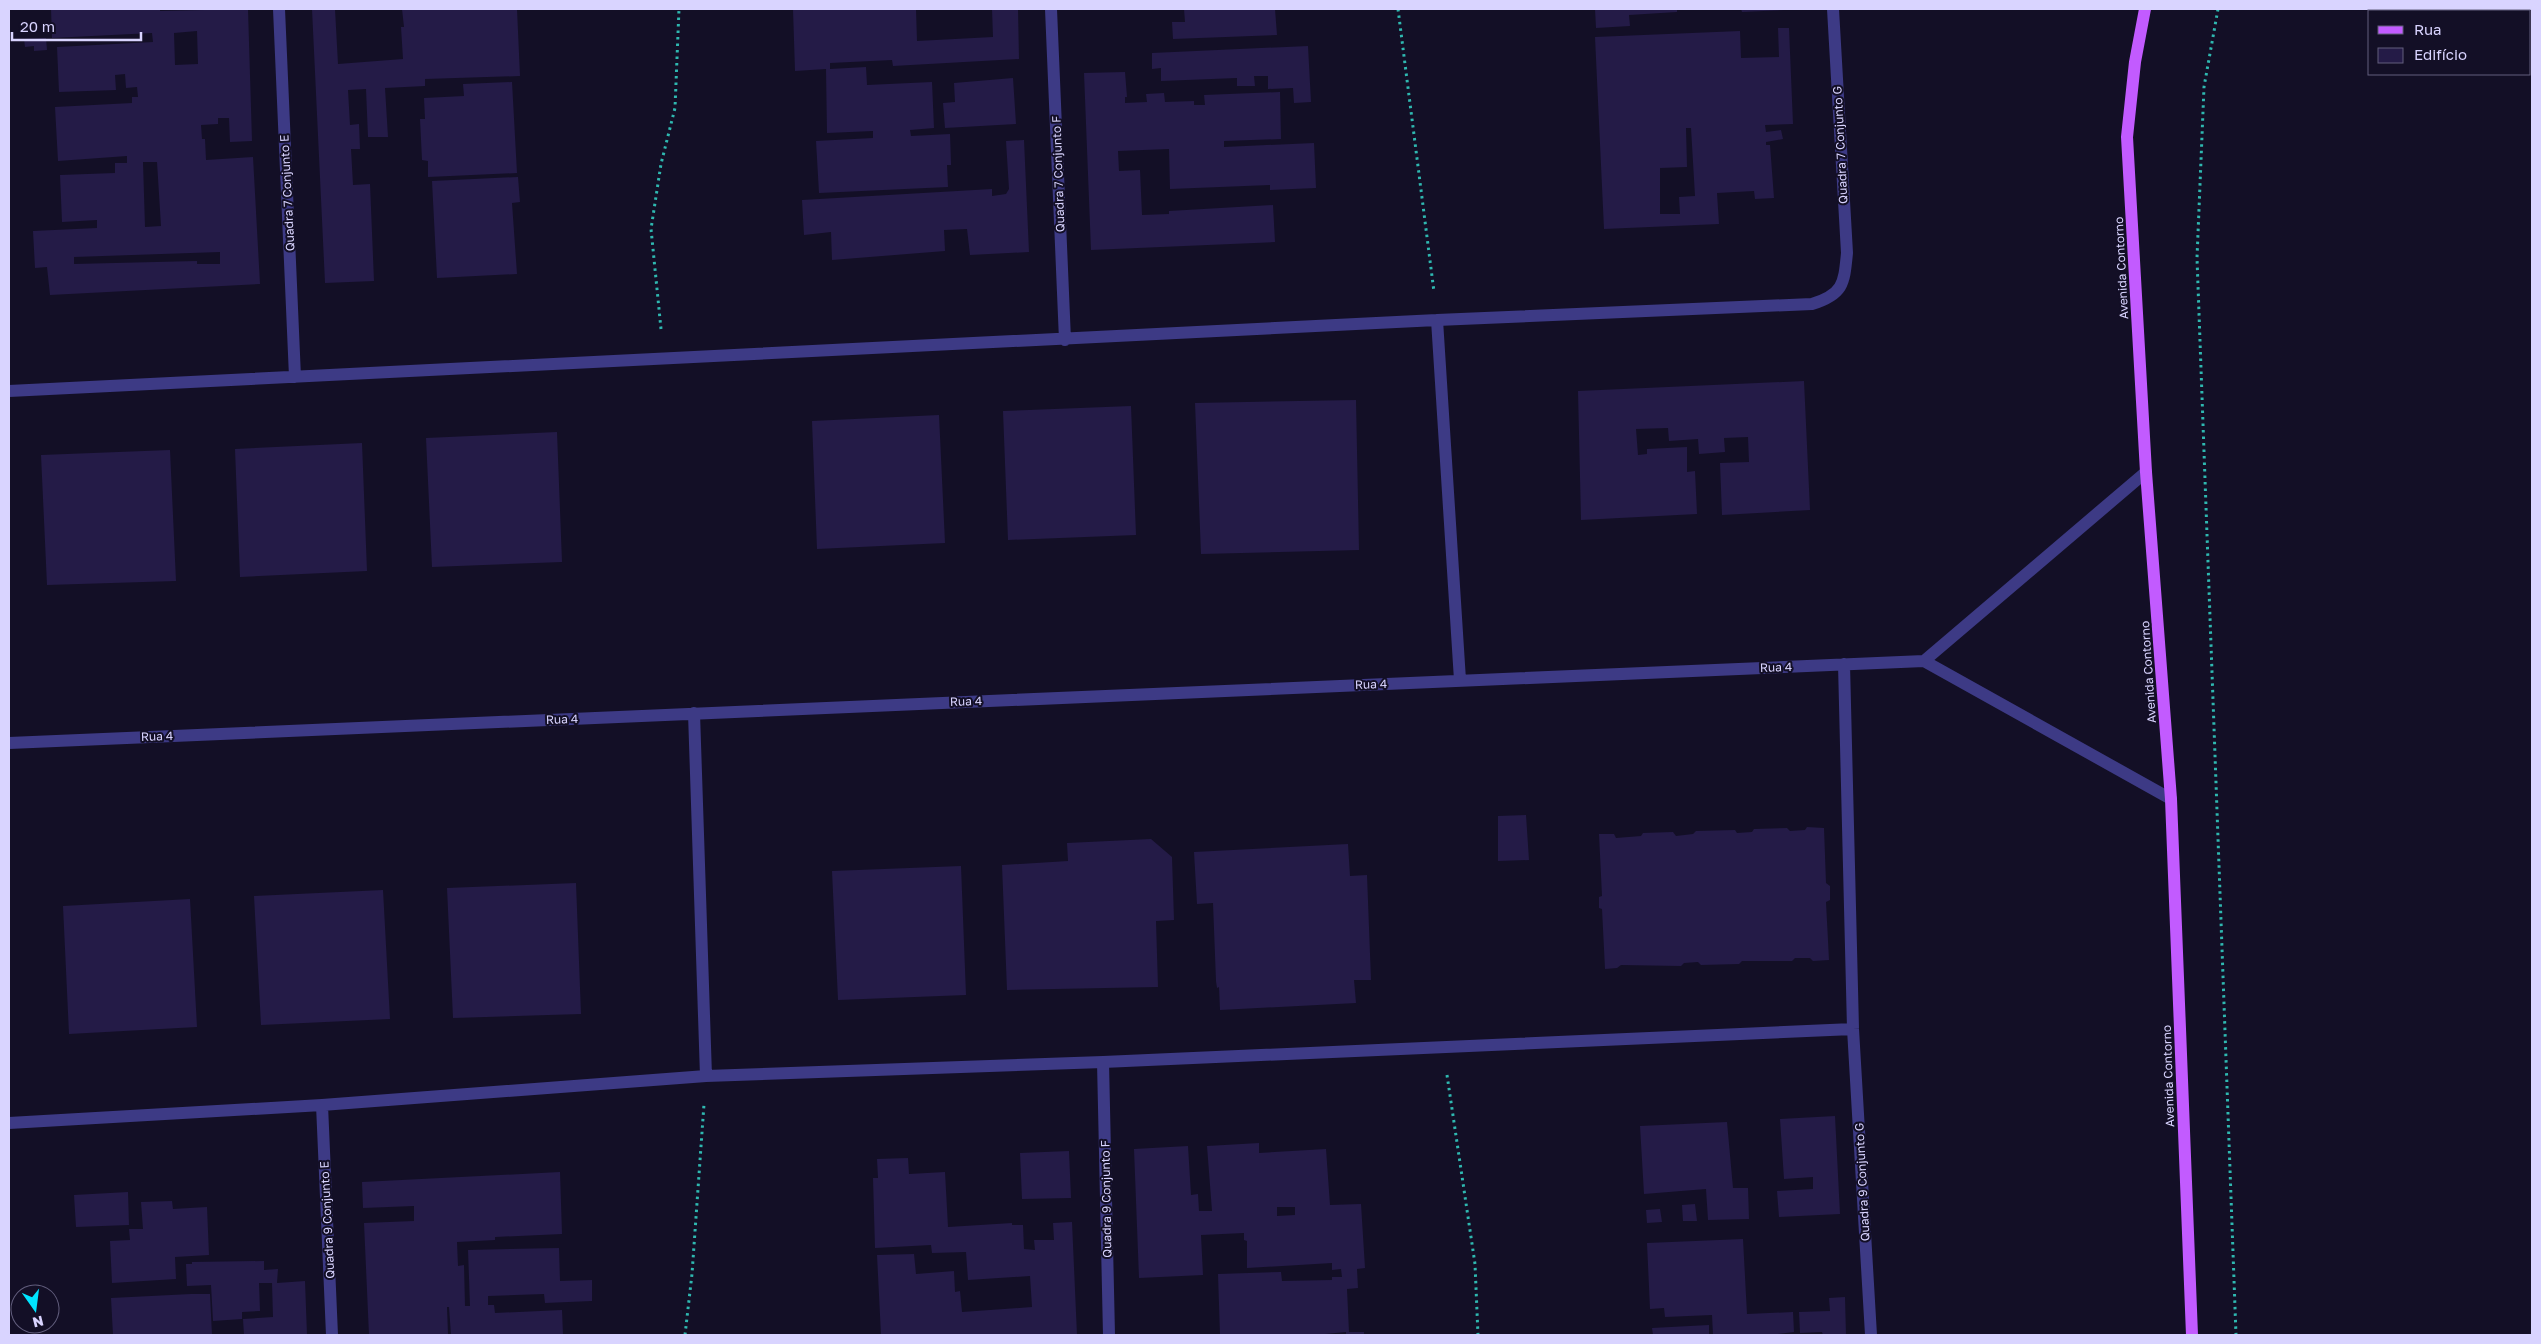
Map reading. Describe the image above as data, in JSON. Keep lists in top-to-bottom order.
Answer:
{
  "streets": {
    "main road": ["Avenida Contorno"],
    "street": [
      "Quadra 7 Conjunto G",
      "Quadra 7 Conjunto F",
      "Quadra 7 Conjunto E",
      "Rua 4",
      "Quadra 9 Conjunto G",
      "Quadra 9 Conjunto F",
      "Quadra 9 Conjunto E"
    ]
  },
  "crossings": [
    ["Rua 4", "Quadra 9 Conjunto G"]
  ],
  "legend": ["Rua", "Edifício"],
  "scale_bar": "20 m",
  "north": "bottom"
}
